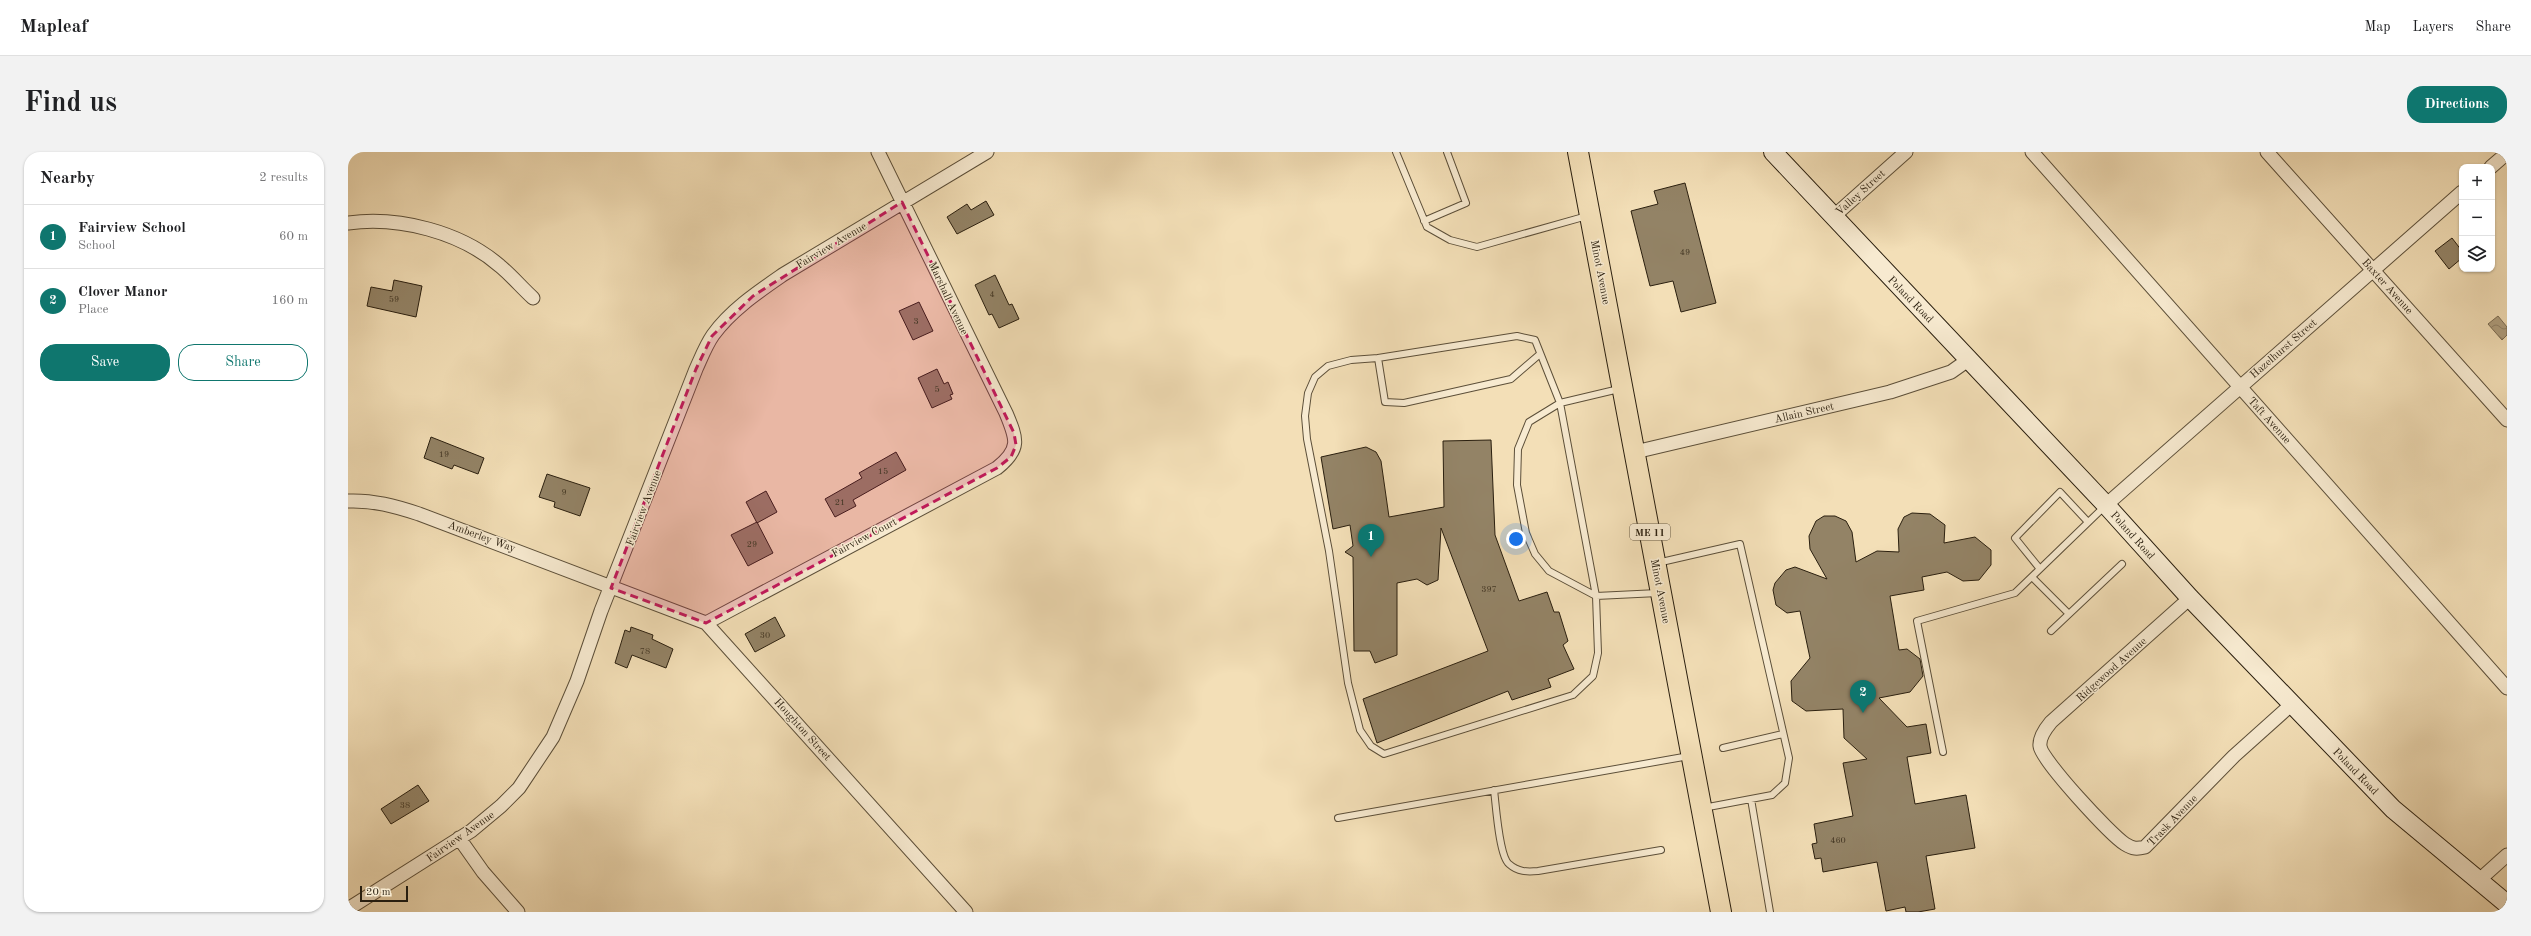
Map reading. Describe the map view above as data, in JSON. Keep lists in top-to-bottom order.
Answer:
{
  "streets": {
    "main road": ["Minot Avenue", "ME 11"],
    "street": [
      "Valley Street",
      "Fairview Avenue",
      "Baxter Avenue",
      "Marshall Avenue",
      "Poland Road",
      "Hazelhurst Street",
      "Allain Street",
      "Taft Avenue",
      "Amberley Way",
      "Fairview Court",
      "Ridgewood Avenue",
      "Houghton Street",
      "Trask Avenue"
    ]
  },
  "crossings": [
    ["Valley Street", "Poland Road"],
    ["Fairview Avenue", "Marshall Avenue"],
    ["Fairview Avenue", "Amberley Way"],
    ["Fairview Avenue", "Houghton Street"],
    ["Minot Avenue", "Allain Street"],
    ["Baxter Avenue", "Hazelhurst Street"],
    ["Marshall Avenue", "Fairview Court"],
    ["Poland Road", "Hazelhurst Street"],
    ["Poland Road", "Allain Street"],
    ["Poland Road", "Ridgewood Avenue"],
    ["Poland Road", "Trask Avenue"],
    ["Hazelhurst Street", "Taft Avenue"],
    ["Amberley Way", "Houghton Street"],
    ["Fairview Court", "Houghton Street"],
    ["Ridgewood Avenue", "Trask Avenue"]
  ],
  "house_numbers": [
    "49",
    "4",
    "59",
    "3",
    "5",
    "19",
    "15",
    "9",
    "21",
    "29",
    "397",
    "30",
    "78",
    "38",
    "460"
  ],
  "scale_bar": "20 m",
  "page": {
    "header": "Mapleaf",
    "nav": ["Map", "Layers", "Share"],
    "buttons": [
      "Directions",
      ["Save", "Share"]
    ],
    "title": "Find us",
    "heading": ["Nearby", "2 results"],
    "map_buttons": ["+", "−"],
    "list": [
      {
        "mark": "1",
        "name": "Fairview School",
        "note": "School",
        "value": "60 m"
      },
      {
        "mark": "2",
        "name": "Clover Manor",
        "note": "Place",
        "value": "160 m"
      }
    ],
    "pins": ["1", "2"],
    "scale": "20 m"
  }
}
